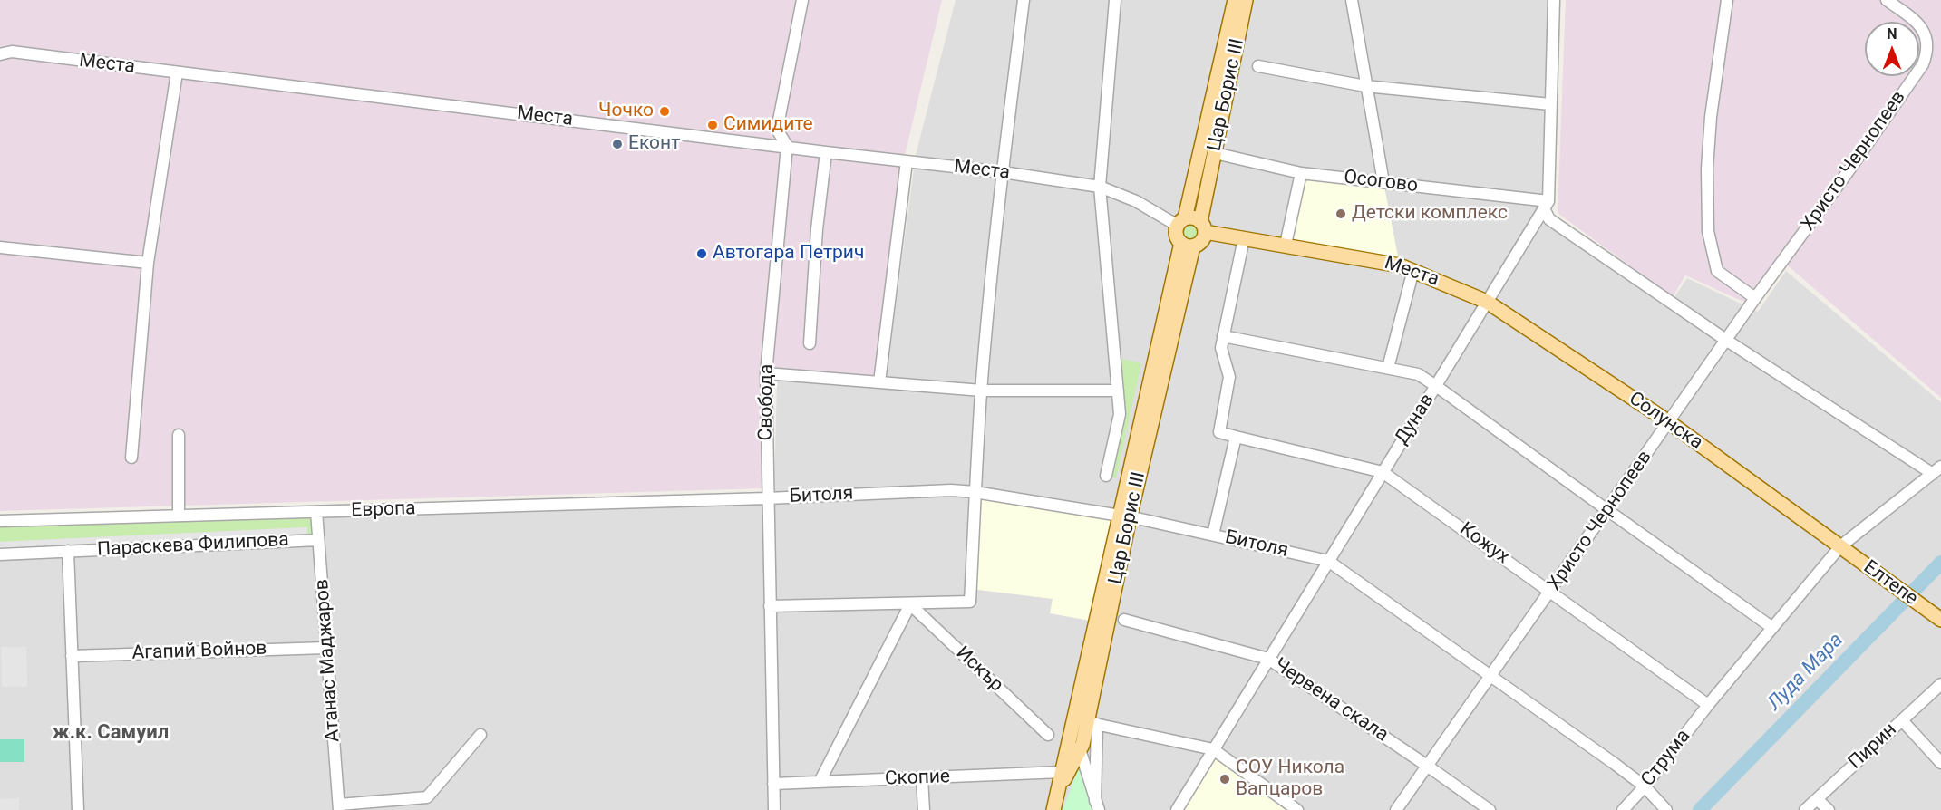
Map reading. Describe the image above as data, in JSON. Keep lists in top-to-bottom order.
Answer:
{
  "streets": {
    "main road": [
      "Места",
      "Цар Борис III",
      "Солунска",
      "Елтепе"
    ],
    "street": [
      "Христо Чернопеев",
      "Осогово",
      "Свобода",
      "Дунав",
      "Битоля",
      "Европа",
      "Кожух",
      "Параскева Филипова",
      "Агапий Войнов",
      "Атанас Маджаров",
      "Искър",
      "Червена скала",
      "Пирин",
      "Струма",
      "Скопие"
    ]
  },
  "crossings": [
    ["Места", "Цар Борис III"],
    ["Места", "Свобода"],
    ["Места", "Дунав"],
    ["Места", "Солунска"],
    ["Цар Борис III", "Осогово"],
    ["Цар Борис III", "Битоля"],
    ["Цар Борис III", "Скопие"],
    ["Христо Чернопеев", "Солунска"],
    ["Христо Чернопеев", "Битоля"],
    ["Христо Чернопеев", "Кожух"],
    ["Христо Чернопеев", "Червена скала"],
    ["Осогово", "Дунав"],
    ["Свобода", "Битоля"],
    ["Свобода", "Европа"],
    ["Свобода", "Скопие"],
    ["Дунав", "Солунска"],
    ["Дунав", "Битоля"],
    ["Дунав", "Кожух"],
    ["Дунав", "Червена скала"],
    ["Солунска", "Елтепе"],
    ["Солунска", "Струма"],
    ["Битоля", "Европа"],
    ["Битоля", "Струма"],
    ["Европа", "Атанас Маджаров"],
    ["Кожух", "Струма"],
    ["Параскева Филипова", "Атанас Маджаров"],
    ["Елтепе", "Струма"],
    ["Агапий Войнов", "Атанас Маджаров"]
  ],
  "districts": ["ж.к. Самуил"],
  "water": ["Луда Мара"],
  "places": [
    "Чочко",
    "Симидите",
    "Еконт",
    "Детски комплекс",
    "Автогара Петрич",
    "СОУ Никола Вапцаров"
  ],
  "north": "top"
}
